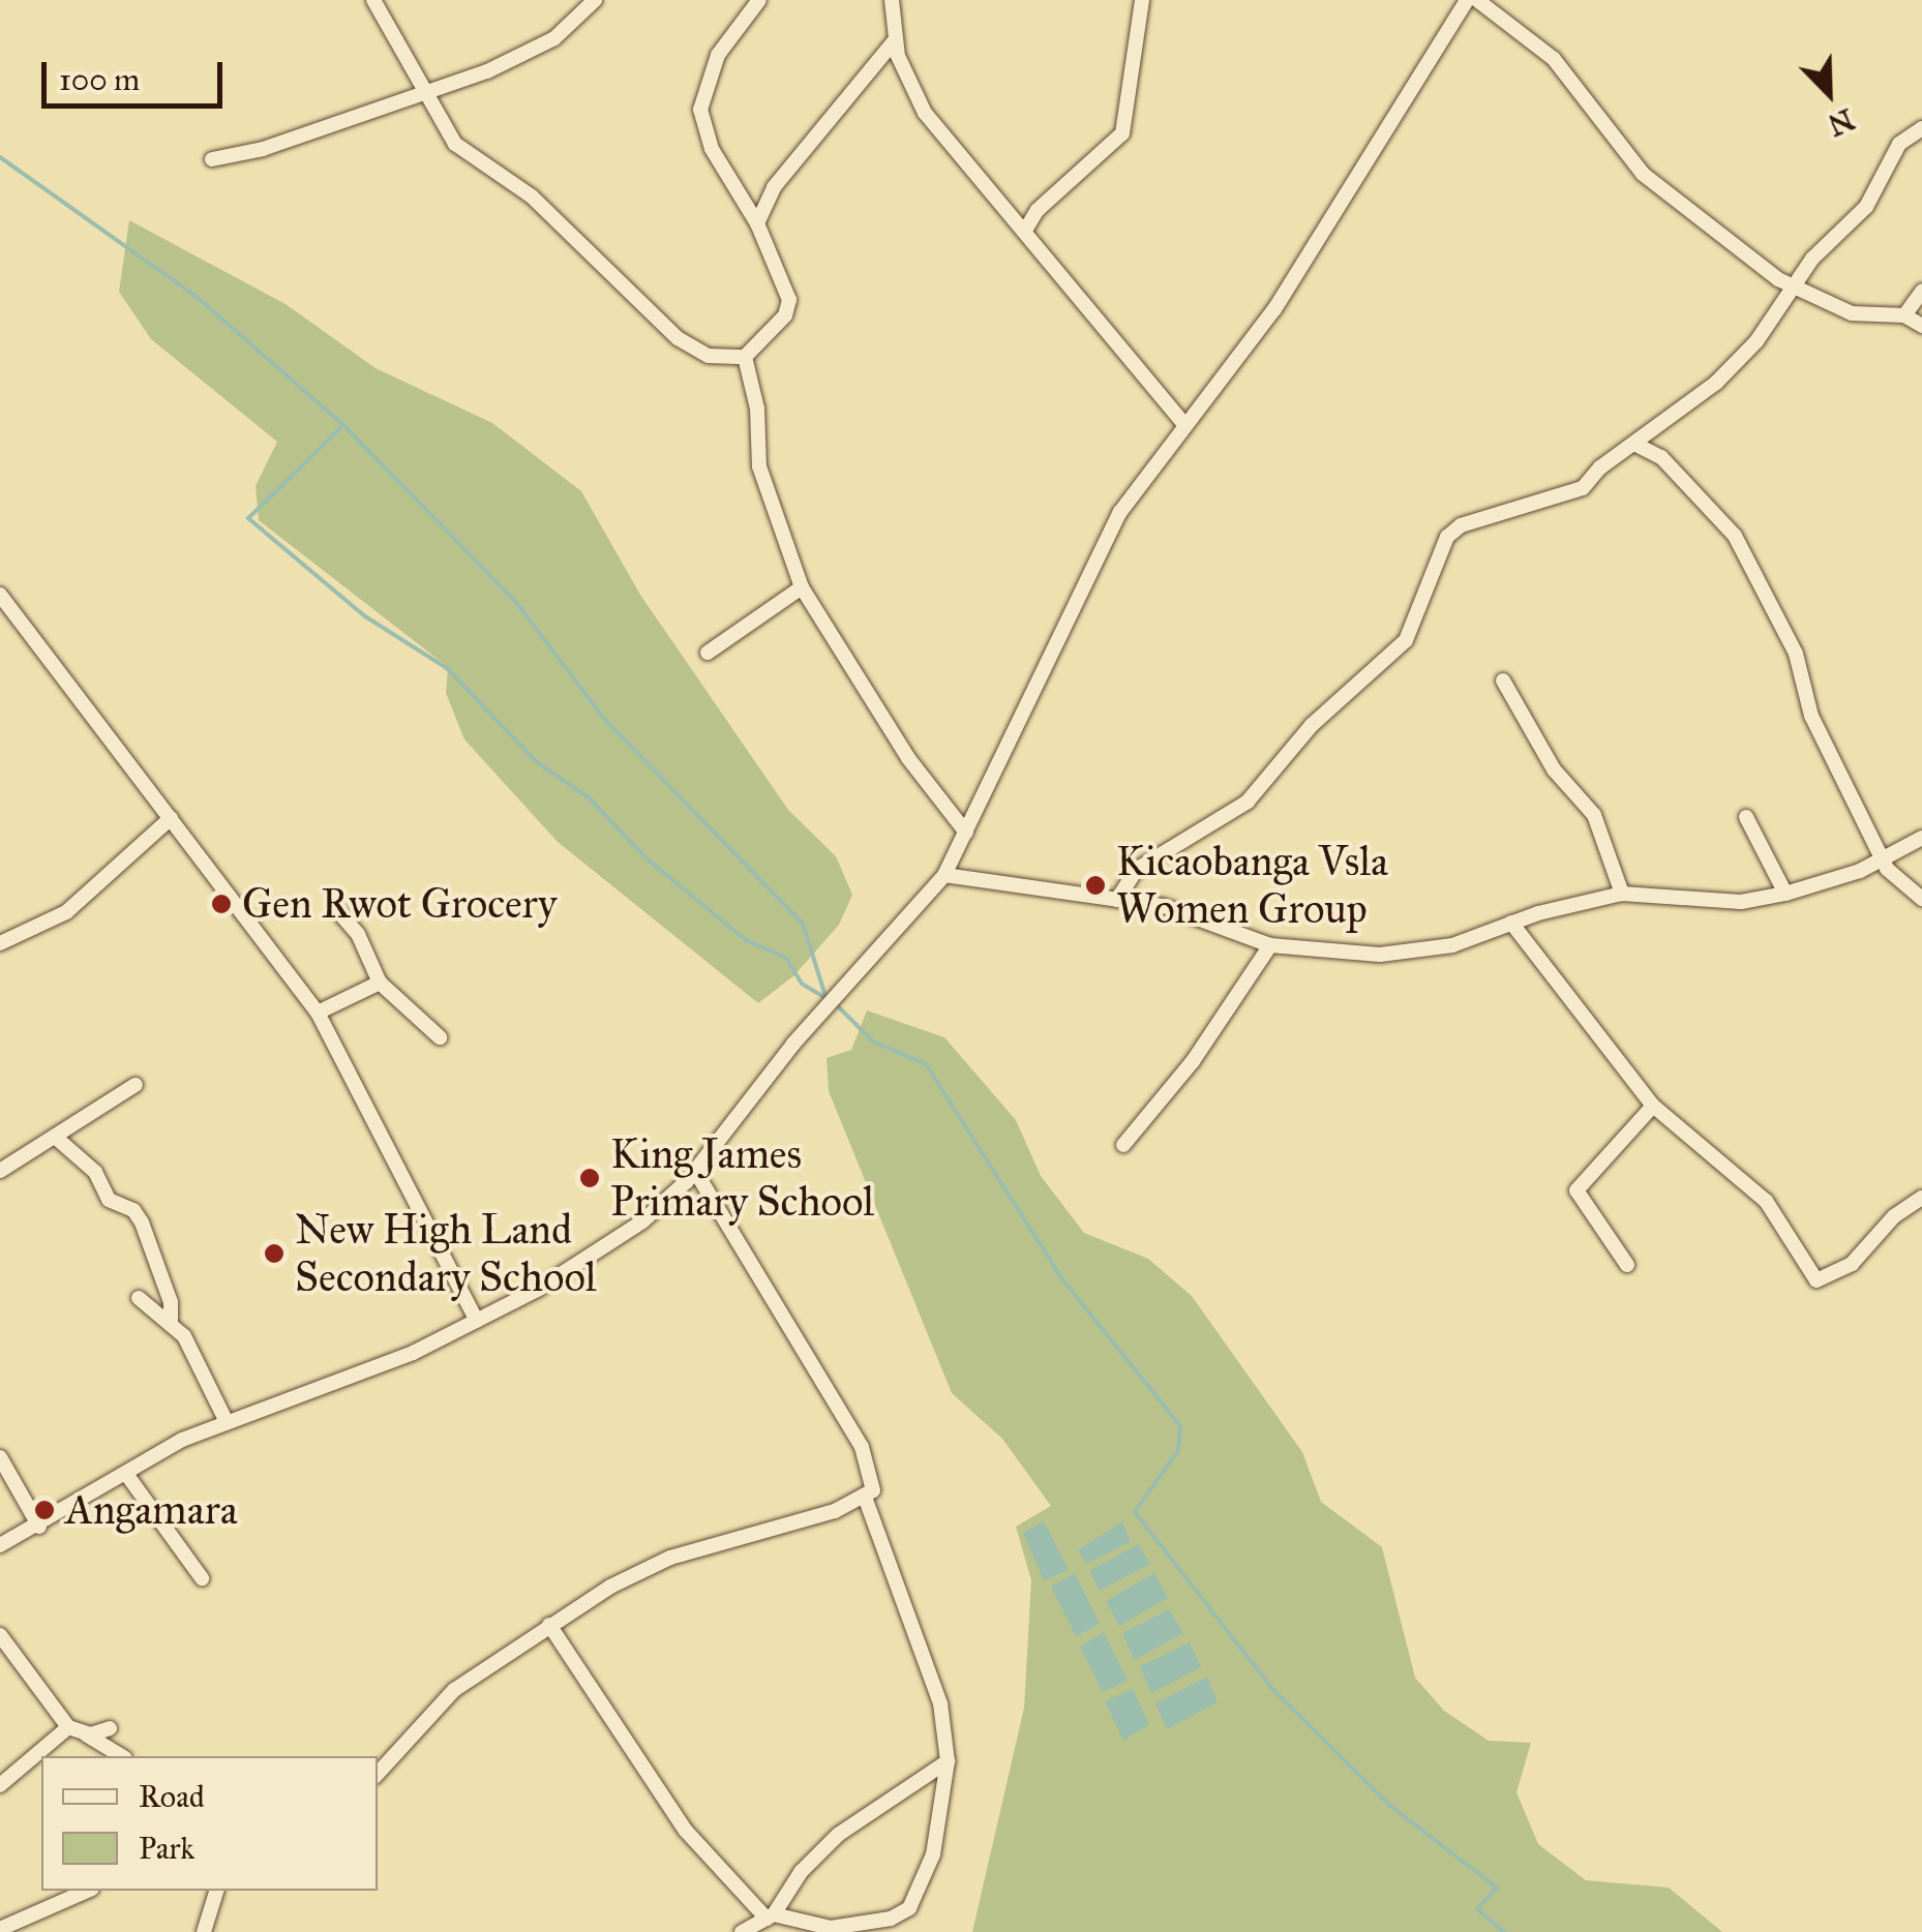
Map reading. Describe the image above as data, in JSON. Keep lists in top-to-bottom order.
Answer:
{
  "places": [
    "Kicaobanga Vsla Women Group",
    "Gen Rwot Grocery",
    "King James Primary School",
    "New High Land Secondary School",
    "Angamara"
  ],
  "legend": ["Road", "Park"],
  "scale_bar": "100 m",
  "north": "bottom right"
}
